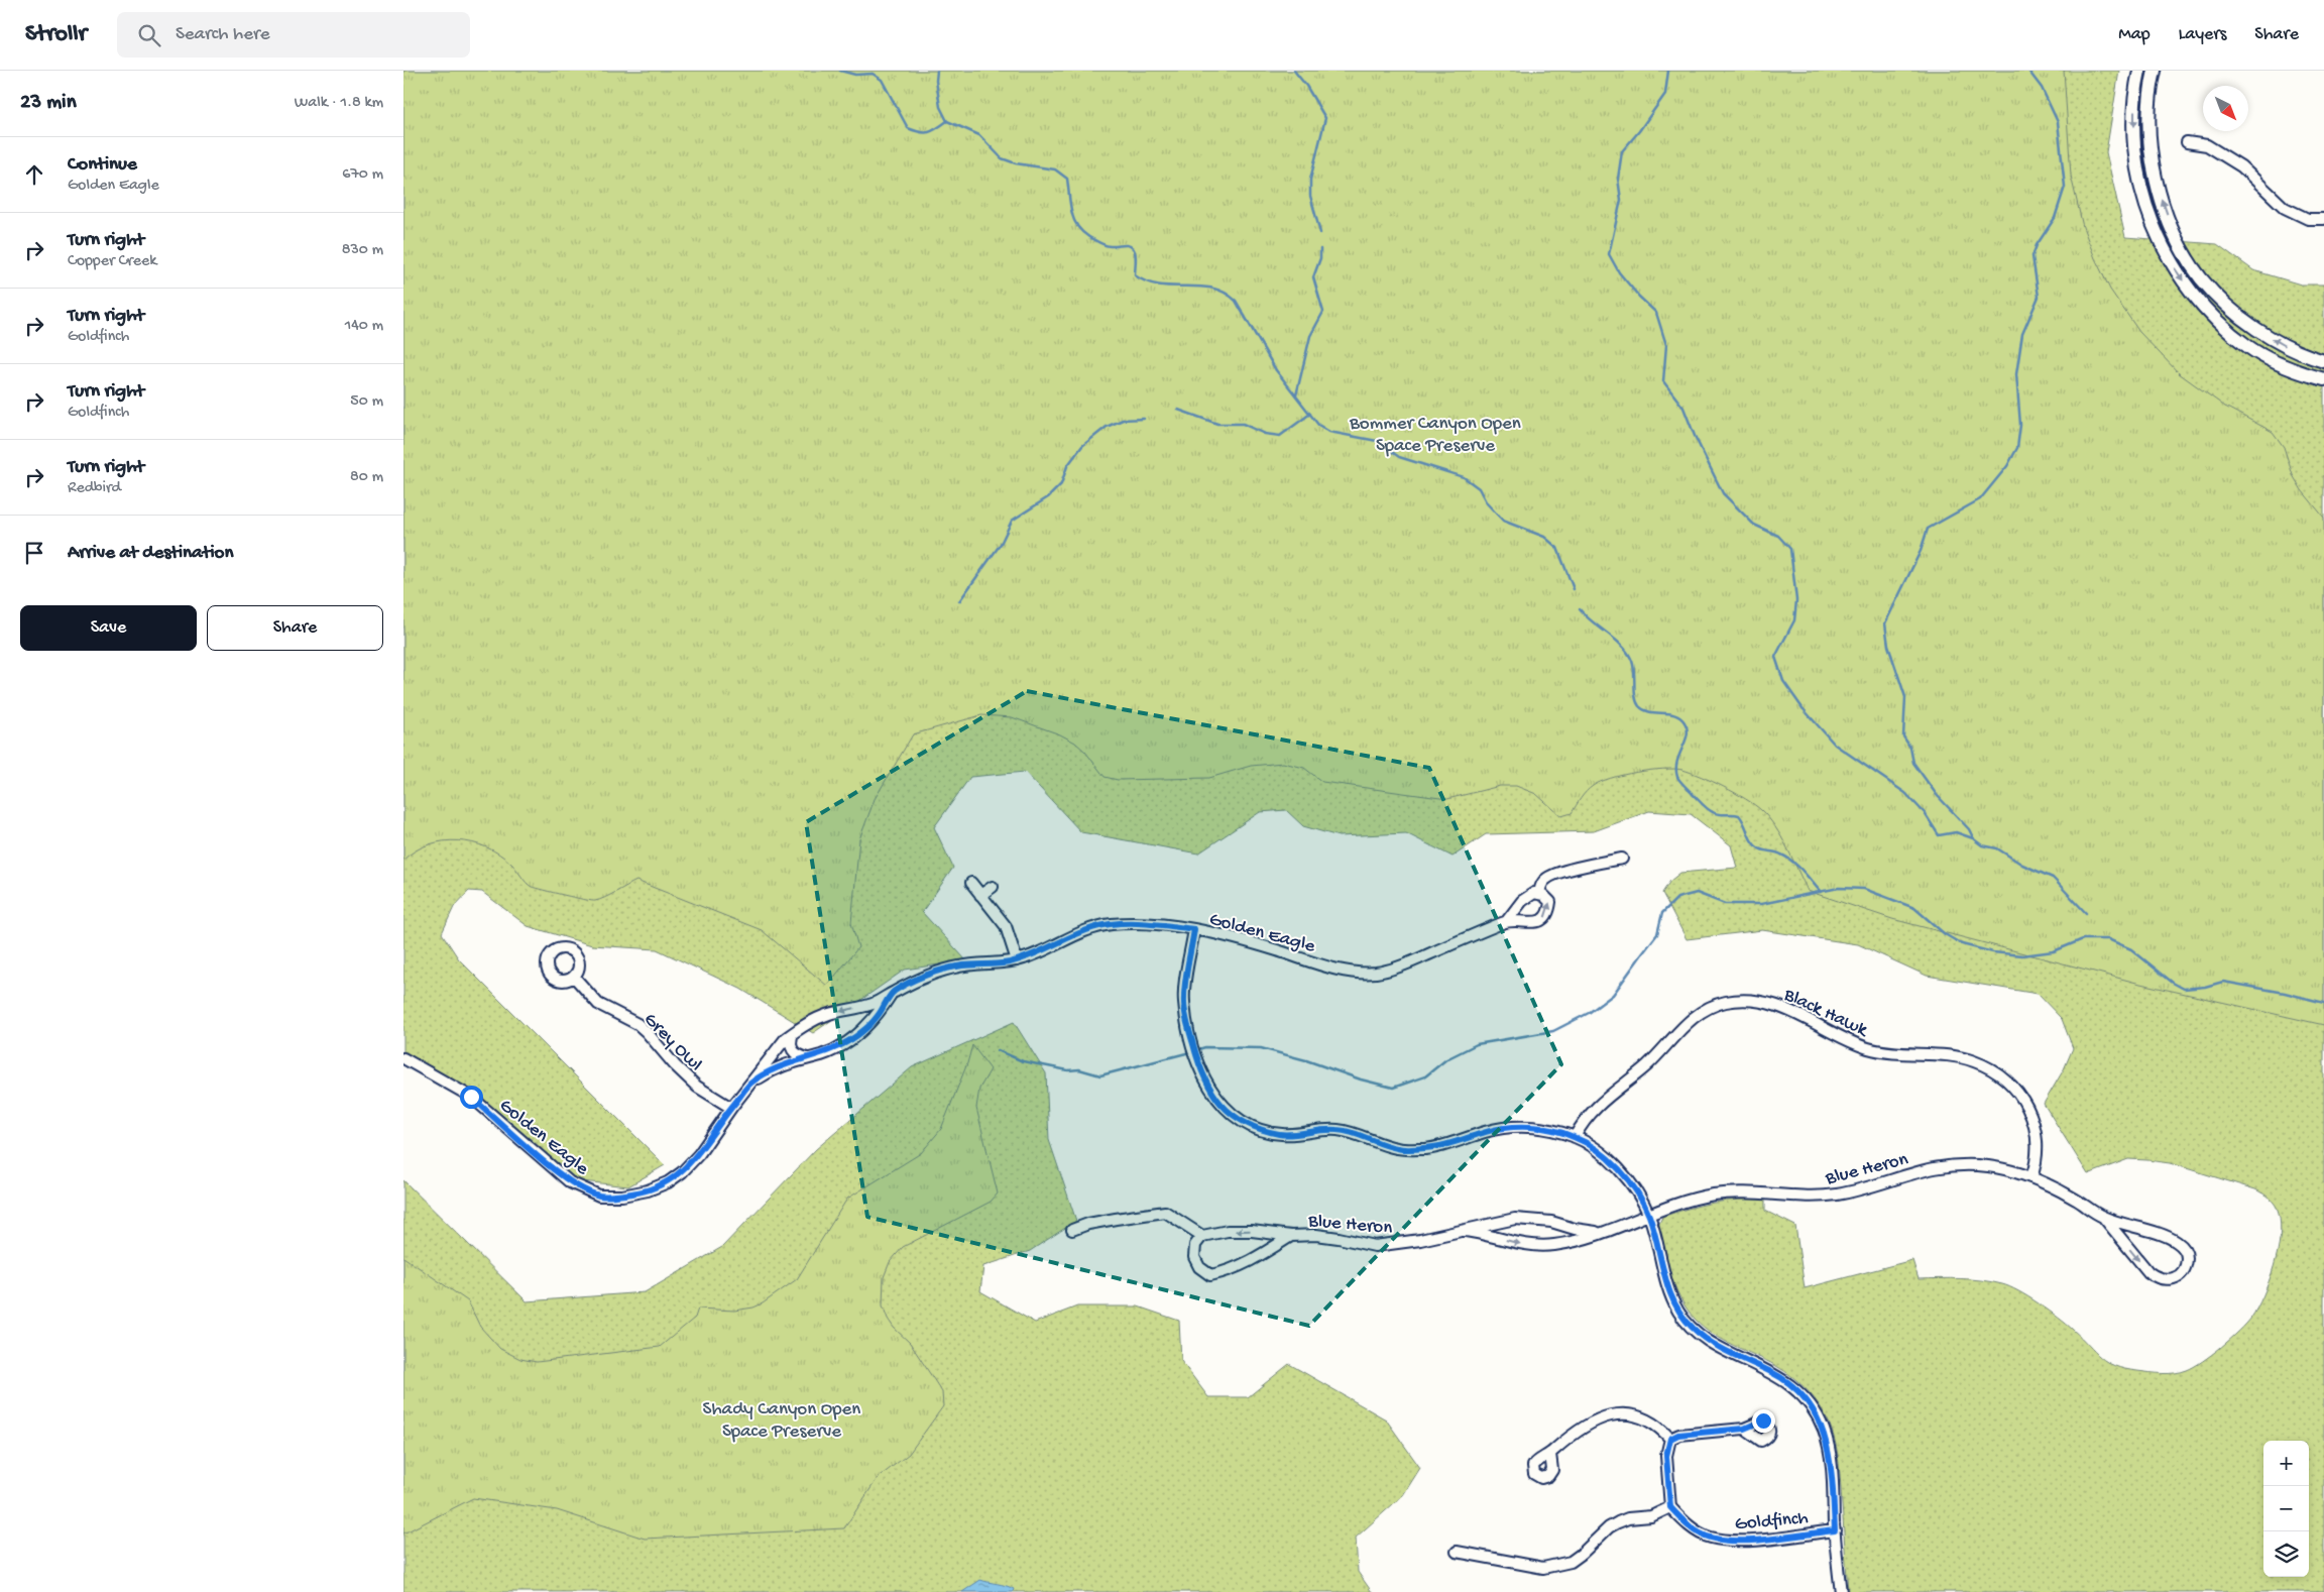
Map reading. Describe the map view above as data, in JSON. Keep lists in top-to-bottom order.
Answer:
{
  "streets": {
    "street": [
      "Golden Eagle",
      "Black Hawk",
      "Grey Owl",
      "Blue Heron",
      "Goldfinch"
    ]
  },
  "crossings": [
    ["Golden Eagle", "Grey Owl"],
    ["Black Hawk", "Blue Heron"]
  ],
  "parks": ["Bommer Canyon Open Space Preserve", "Shady Canyon Open Space Preserve"],
  "north": "bottom right",
  "page": {
    "header": "Strollr",
    "search": "Search here",
    "nav": ["Map", "Layers", "Share"],
    "heading": ["23 min", "Walk · 1.8 km"],
    "list": [
      ["Continue", "Golden Eagle", "670 m"],
      ["Turn right", "Copper Creek", "830 m"],
      ["Turn right", "Goldfinch", "140 m"],
      ["Turn right", "Goldfinch", "50 m"],
      ["Turn right", "Redbird", "80 m"],
      "Arrive at destination"
    ],
    "buttons": ["Save", "Share"],
    "map_buttons": ["+", "−"]
  }
}
